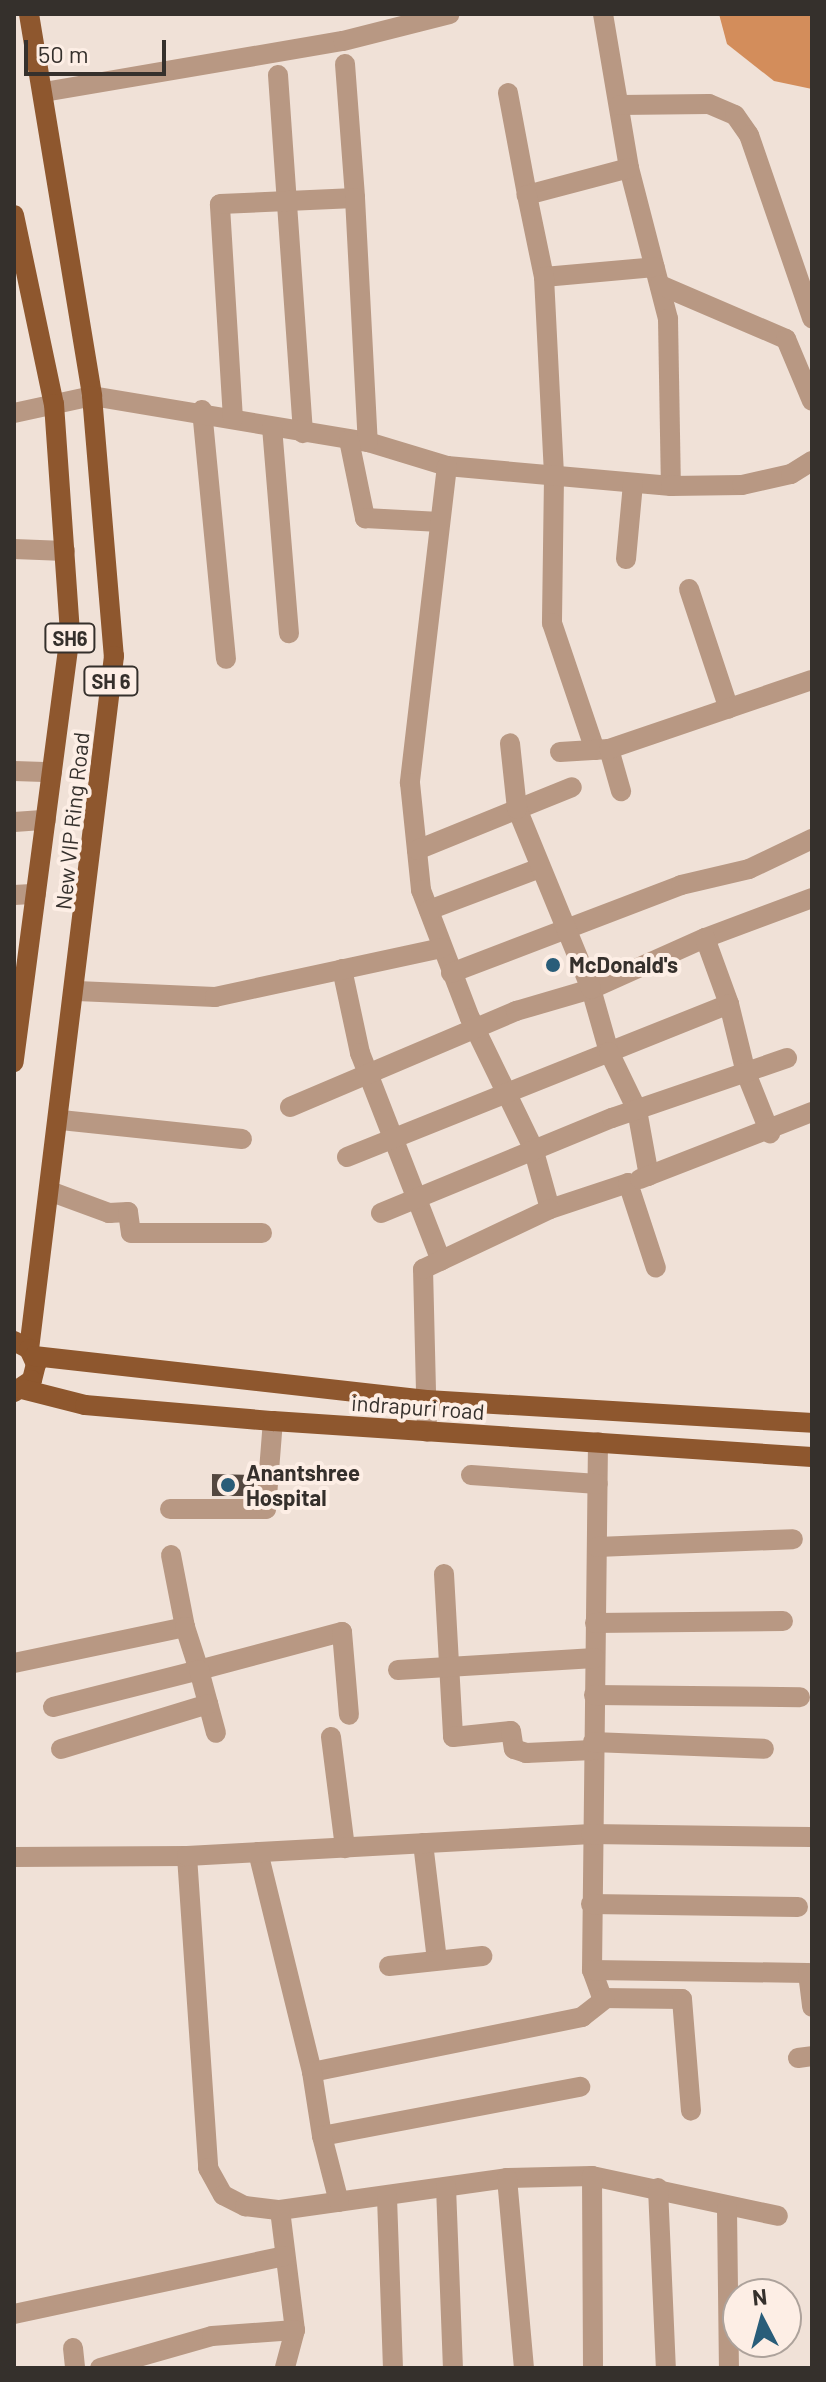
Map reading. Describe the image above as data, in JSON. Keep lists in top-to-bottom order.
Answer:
{
  "streets": {
    "main road": [
      "SH6",
      "SH 6",
      "New VIP Ring Road",
      "indrapuri road"
    ]
  },
  "crossings": [
    ["New VIP Ring Road", "indrapuri road"]
  ],
  "places": ["McDonald's", "Anantshree Hospital"],
  "scale_bar": "50 m",
  "north": "top"
}
